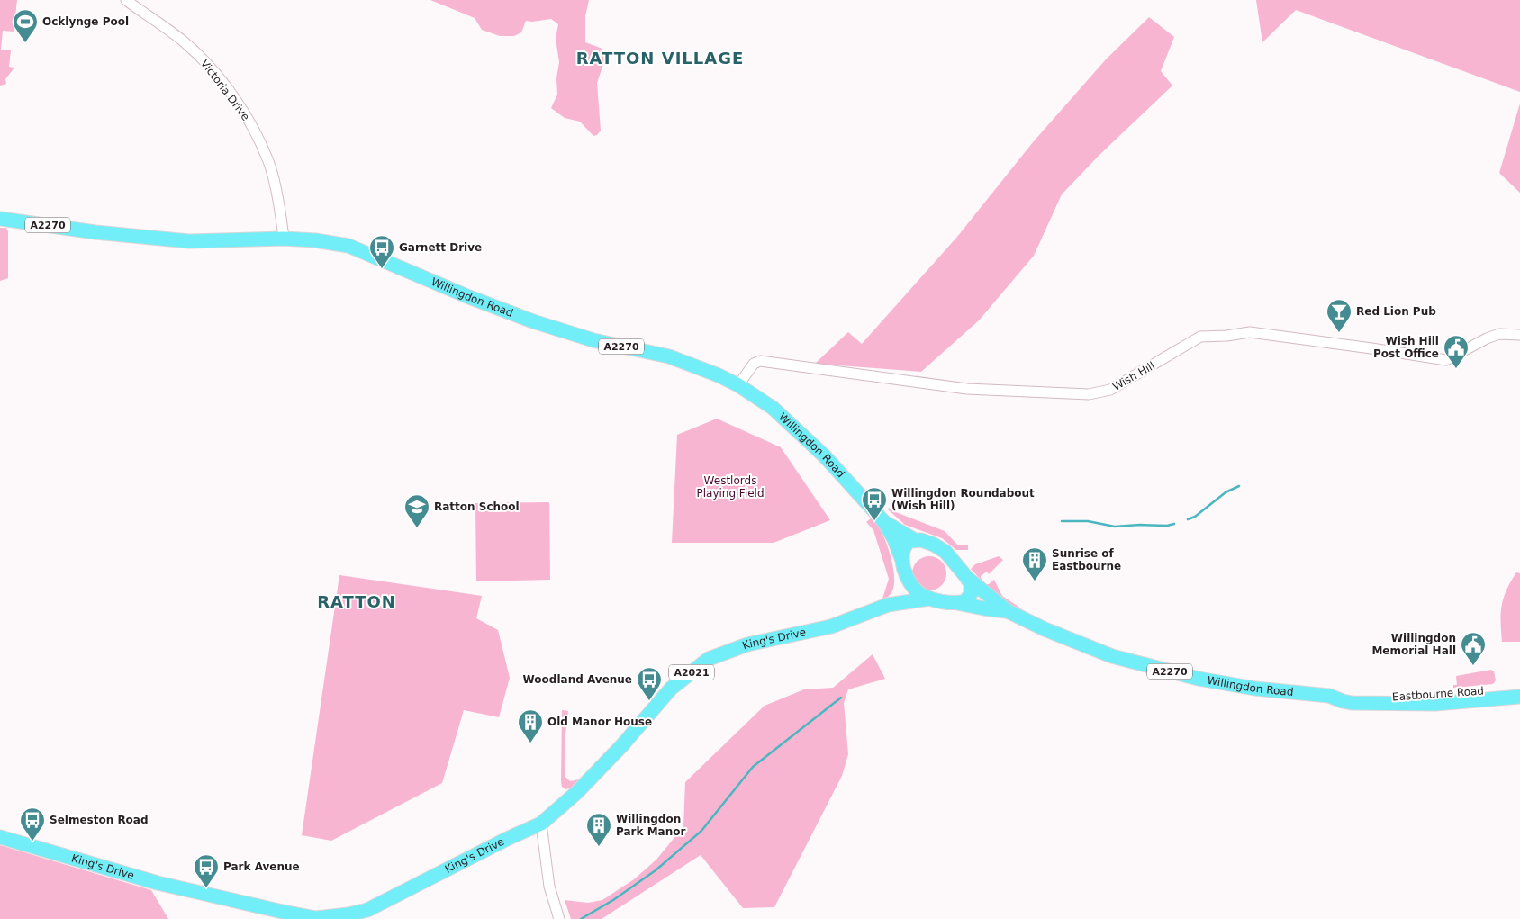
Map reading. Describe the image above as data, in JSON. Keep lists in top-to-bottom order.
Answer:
{
  "streets": {
    "main road": [
      "A2270",
      "Willingdon Road",
      "King's Drive",
      "A2021",
      "Eastbourne Road"
    ],
    "street": ["Victoria Drive", "Wish Hill"]
  },
  "crossings": [
    ["Victoria Drive", "Willingdon Road"],
    ["Willingdon Road", "Wish Hill"],
    ["Willingdon Road", "King's Drive"],
    ["Willingdon Road", "Eastbourne Road"]
  ],
  "districts": ["RATTON VILLAGE", "RATTON"],
  "parks": ["Westlords Playing Field"],
  "places": {
    "sports": ["Ocklynge Pool"],
    "bus stop": [
      "Garnett Drive",
      "Willingdon Roundabout (Wish Hill)",
      "Woodland Avenue",
      "Selmeston Road",
      "Park Avenue"
    ],
    "bar": ["Red Lion Pub"],
    "public building": ["Wish Hill Post Office", "Willingdon Memorial Hall"],
    "school or university": ["Ratton School"],
    "building": ["Sunrise of Eastbourne", "Old Manor House", "Willingdon Park Manor"]
  }
}
